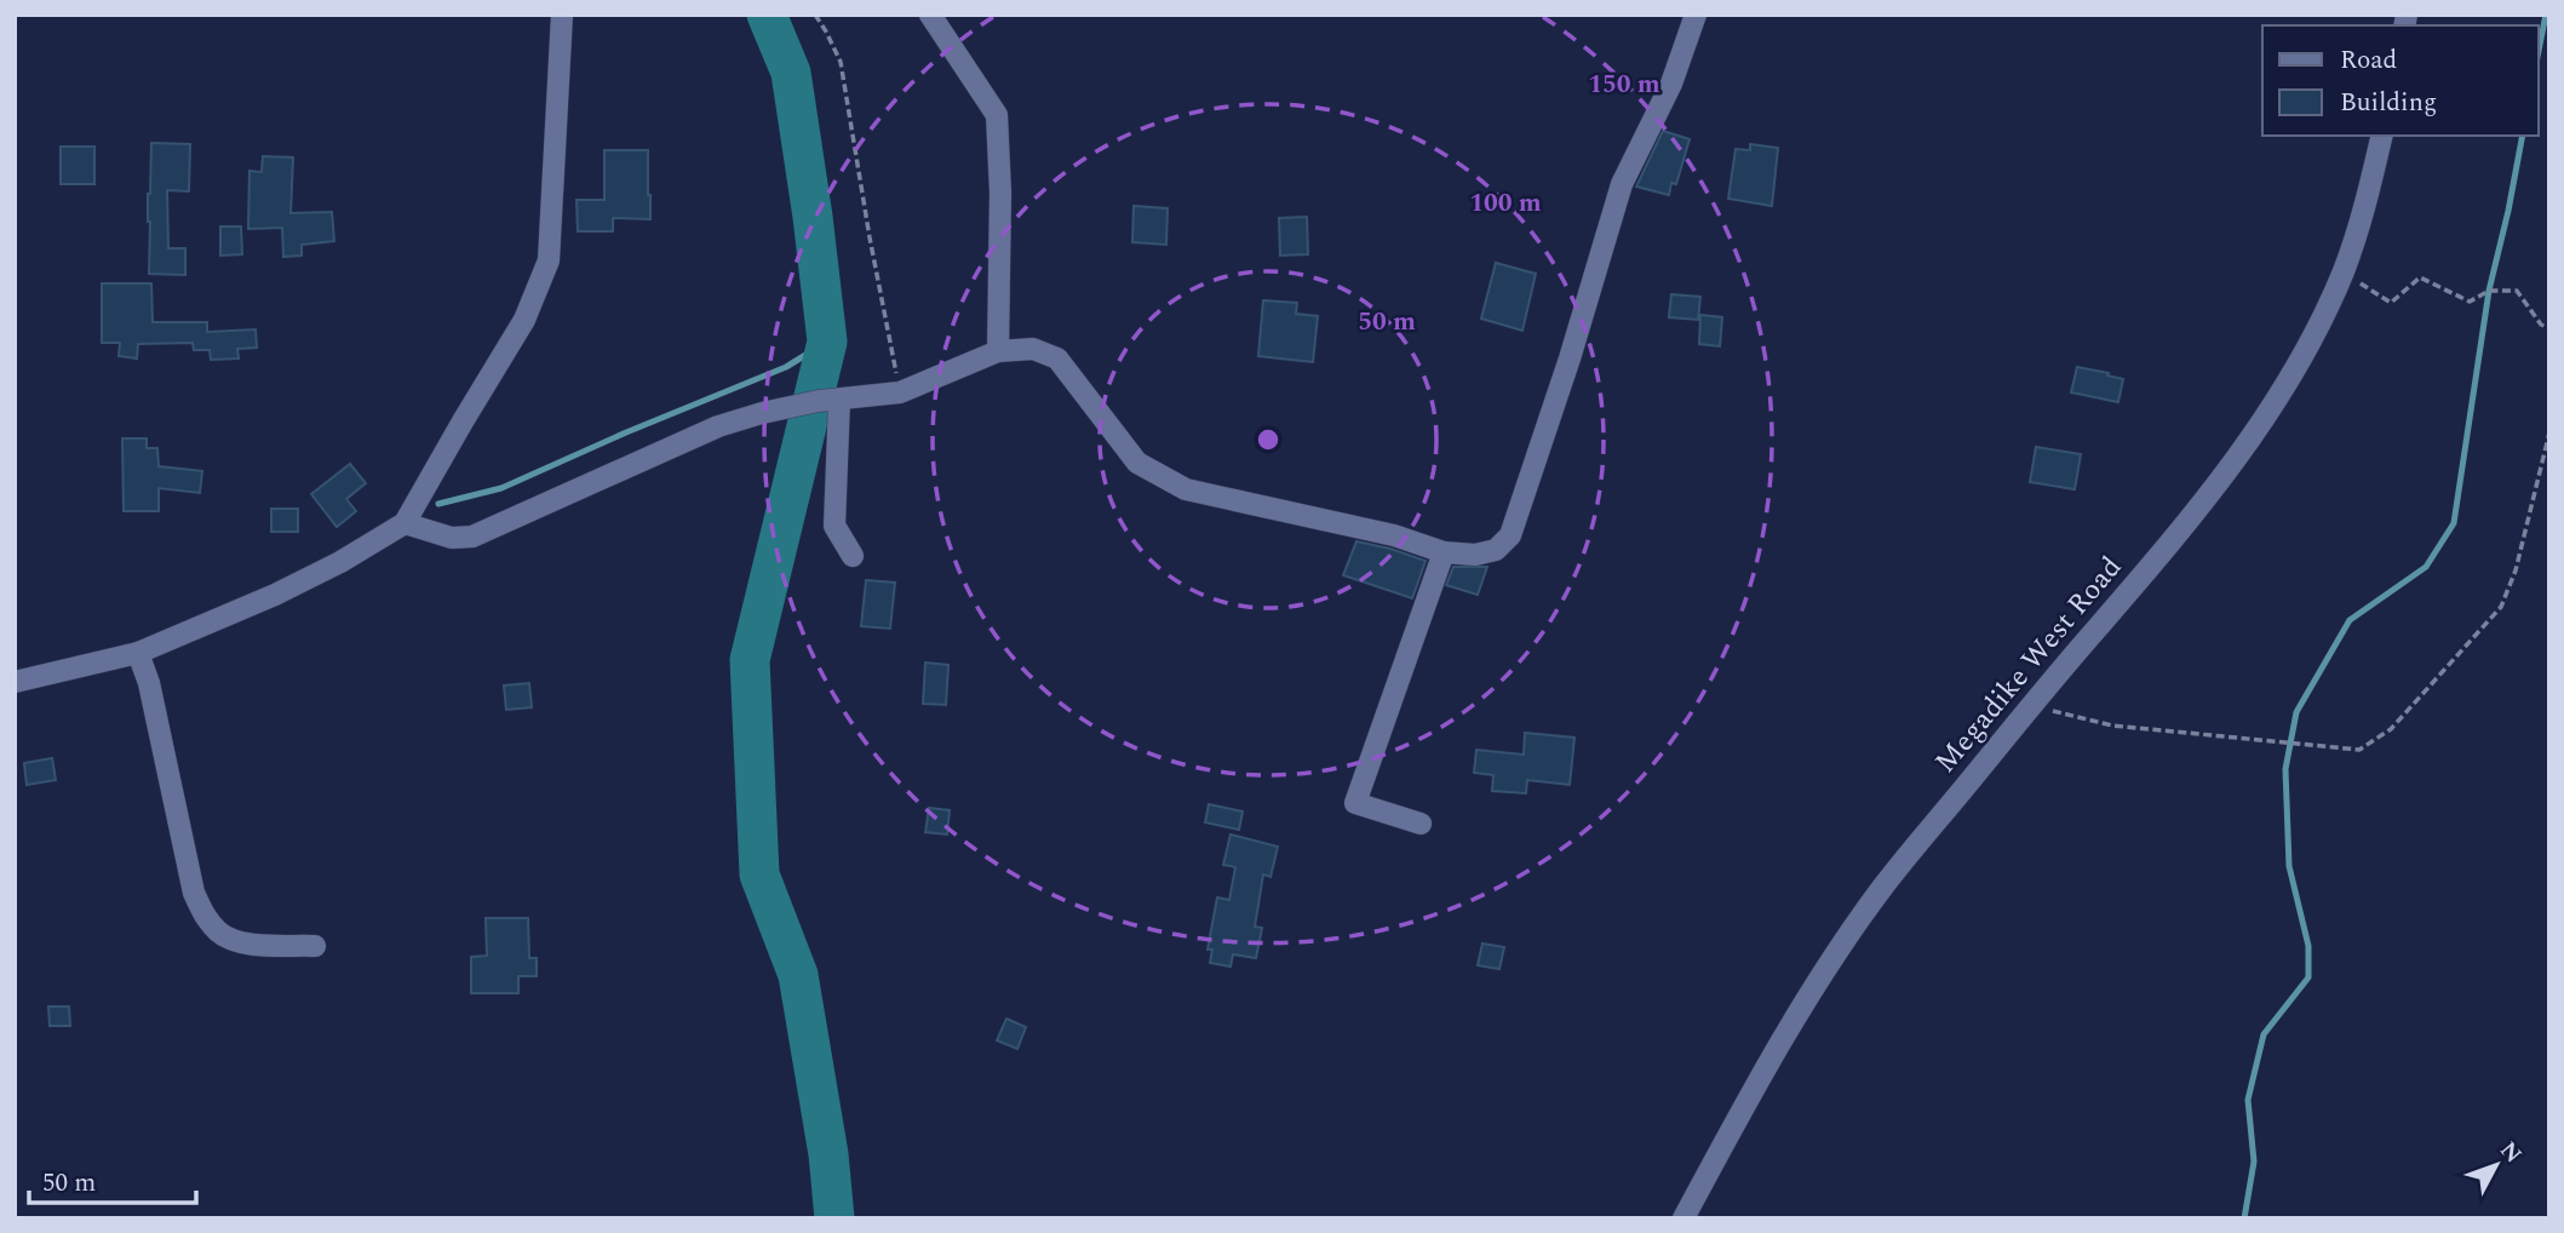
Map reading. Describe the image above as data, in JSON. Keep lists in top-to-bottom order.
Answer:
{
  "streets": {
    "street": ["Megadike West Road"]
  },
  "legend": ["Road", "Building"],
  "scale_bar": "50 m",
  "north": "top right",
  "rings": ["150 m", "100 m", "50 m"]
}
